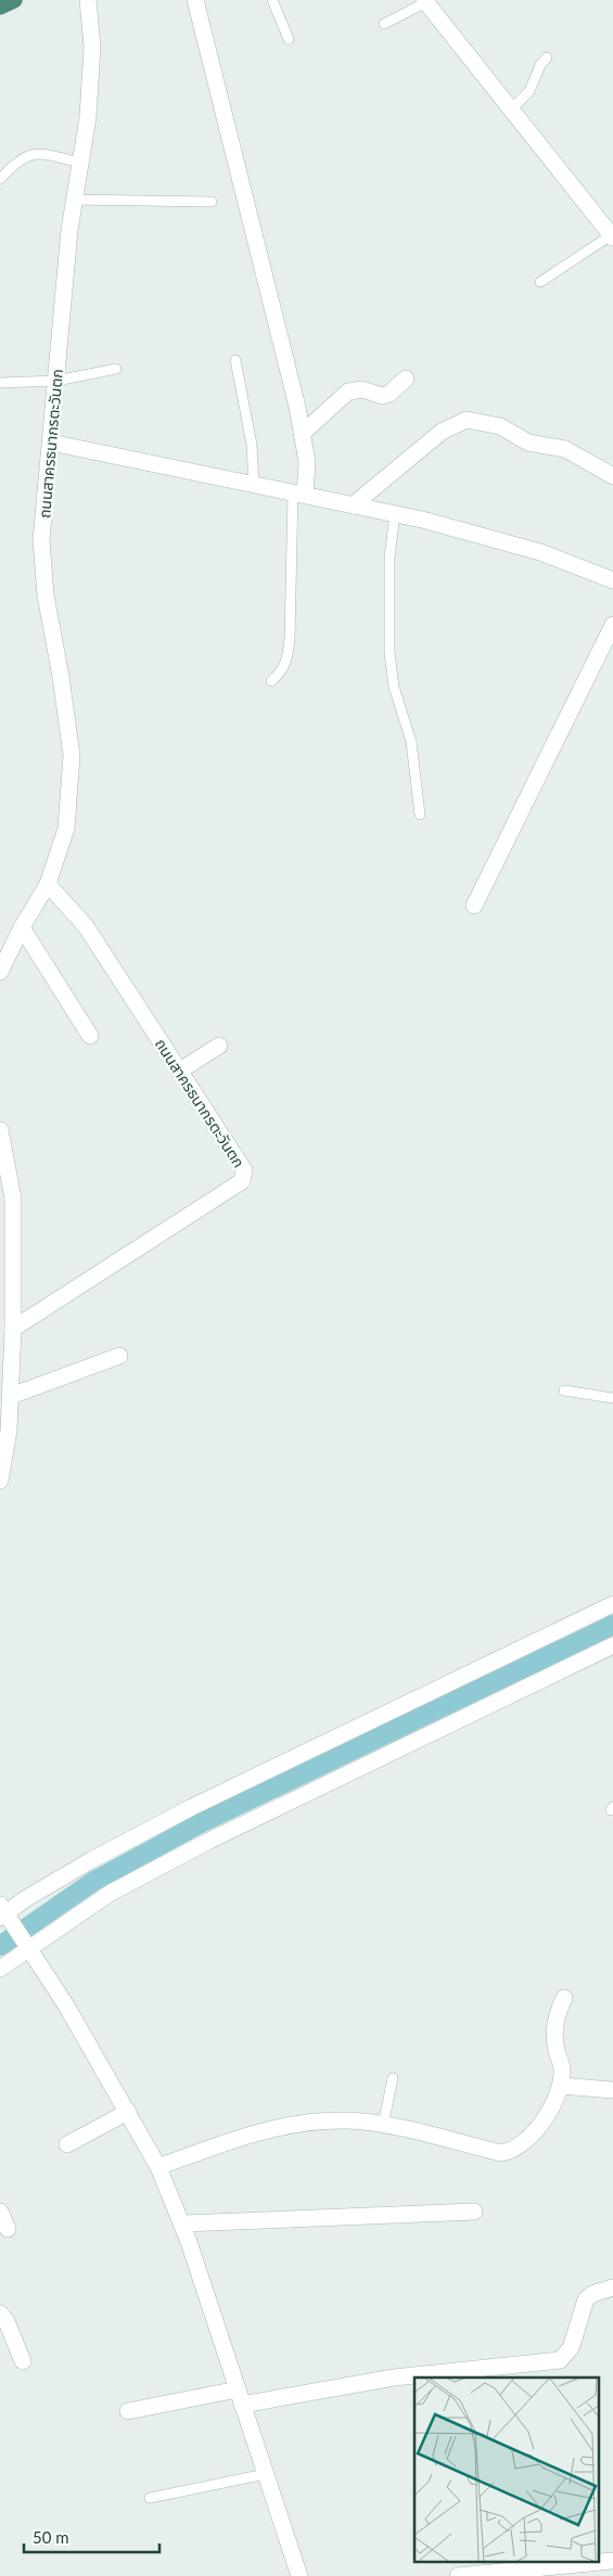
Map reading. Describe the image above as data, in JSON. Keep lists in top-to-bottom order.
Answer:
{
  "streets": {
    "street": ["ถนนสาครธนากรตะวันตก"]
  },
  "scale_bar": "50 m"
}
